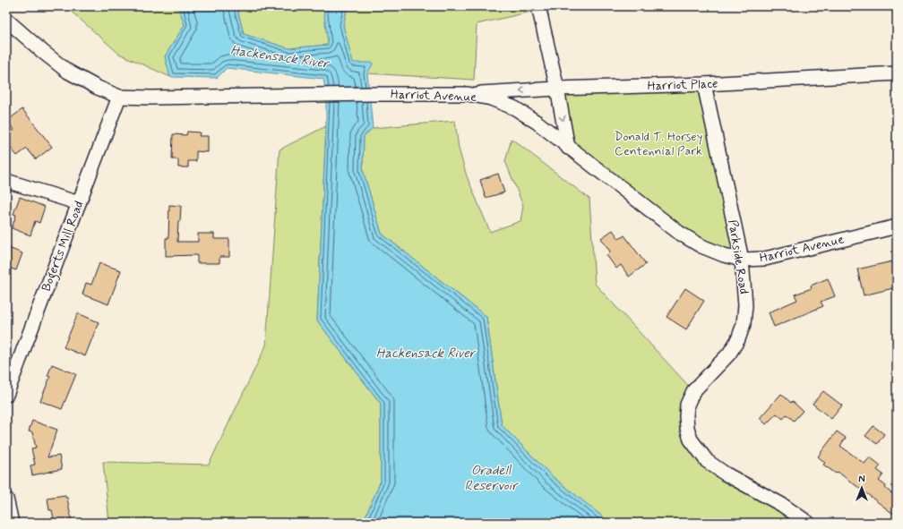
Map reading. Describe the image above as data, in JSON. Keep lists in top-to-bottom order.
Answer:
{
  "streets": {
    "street": [
      "Harriot Place",
      "Harriot Avenue",
      "Bogerts Mill Road",
      "Parkside Road"
    ]
  },
  "crossings": [
    ["Harriot Place", "Harriot Avenue"],
    ["Harriot Place", "Parkside Road"],
    ["Harriot Avenue", "Bogerts Mill Road"],
    ["Harriot Avenue", "Parkside Road"]
  ],
  "water": ["Hackensack River", "Oradell Reservoir"],
  "parks": ["Donald T. Horsey Centennial Park"],
  "north": "top"
}
